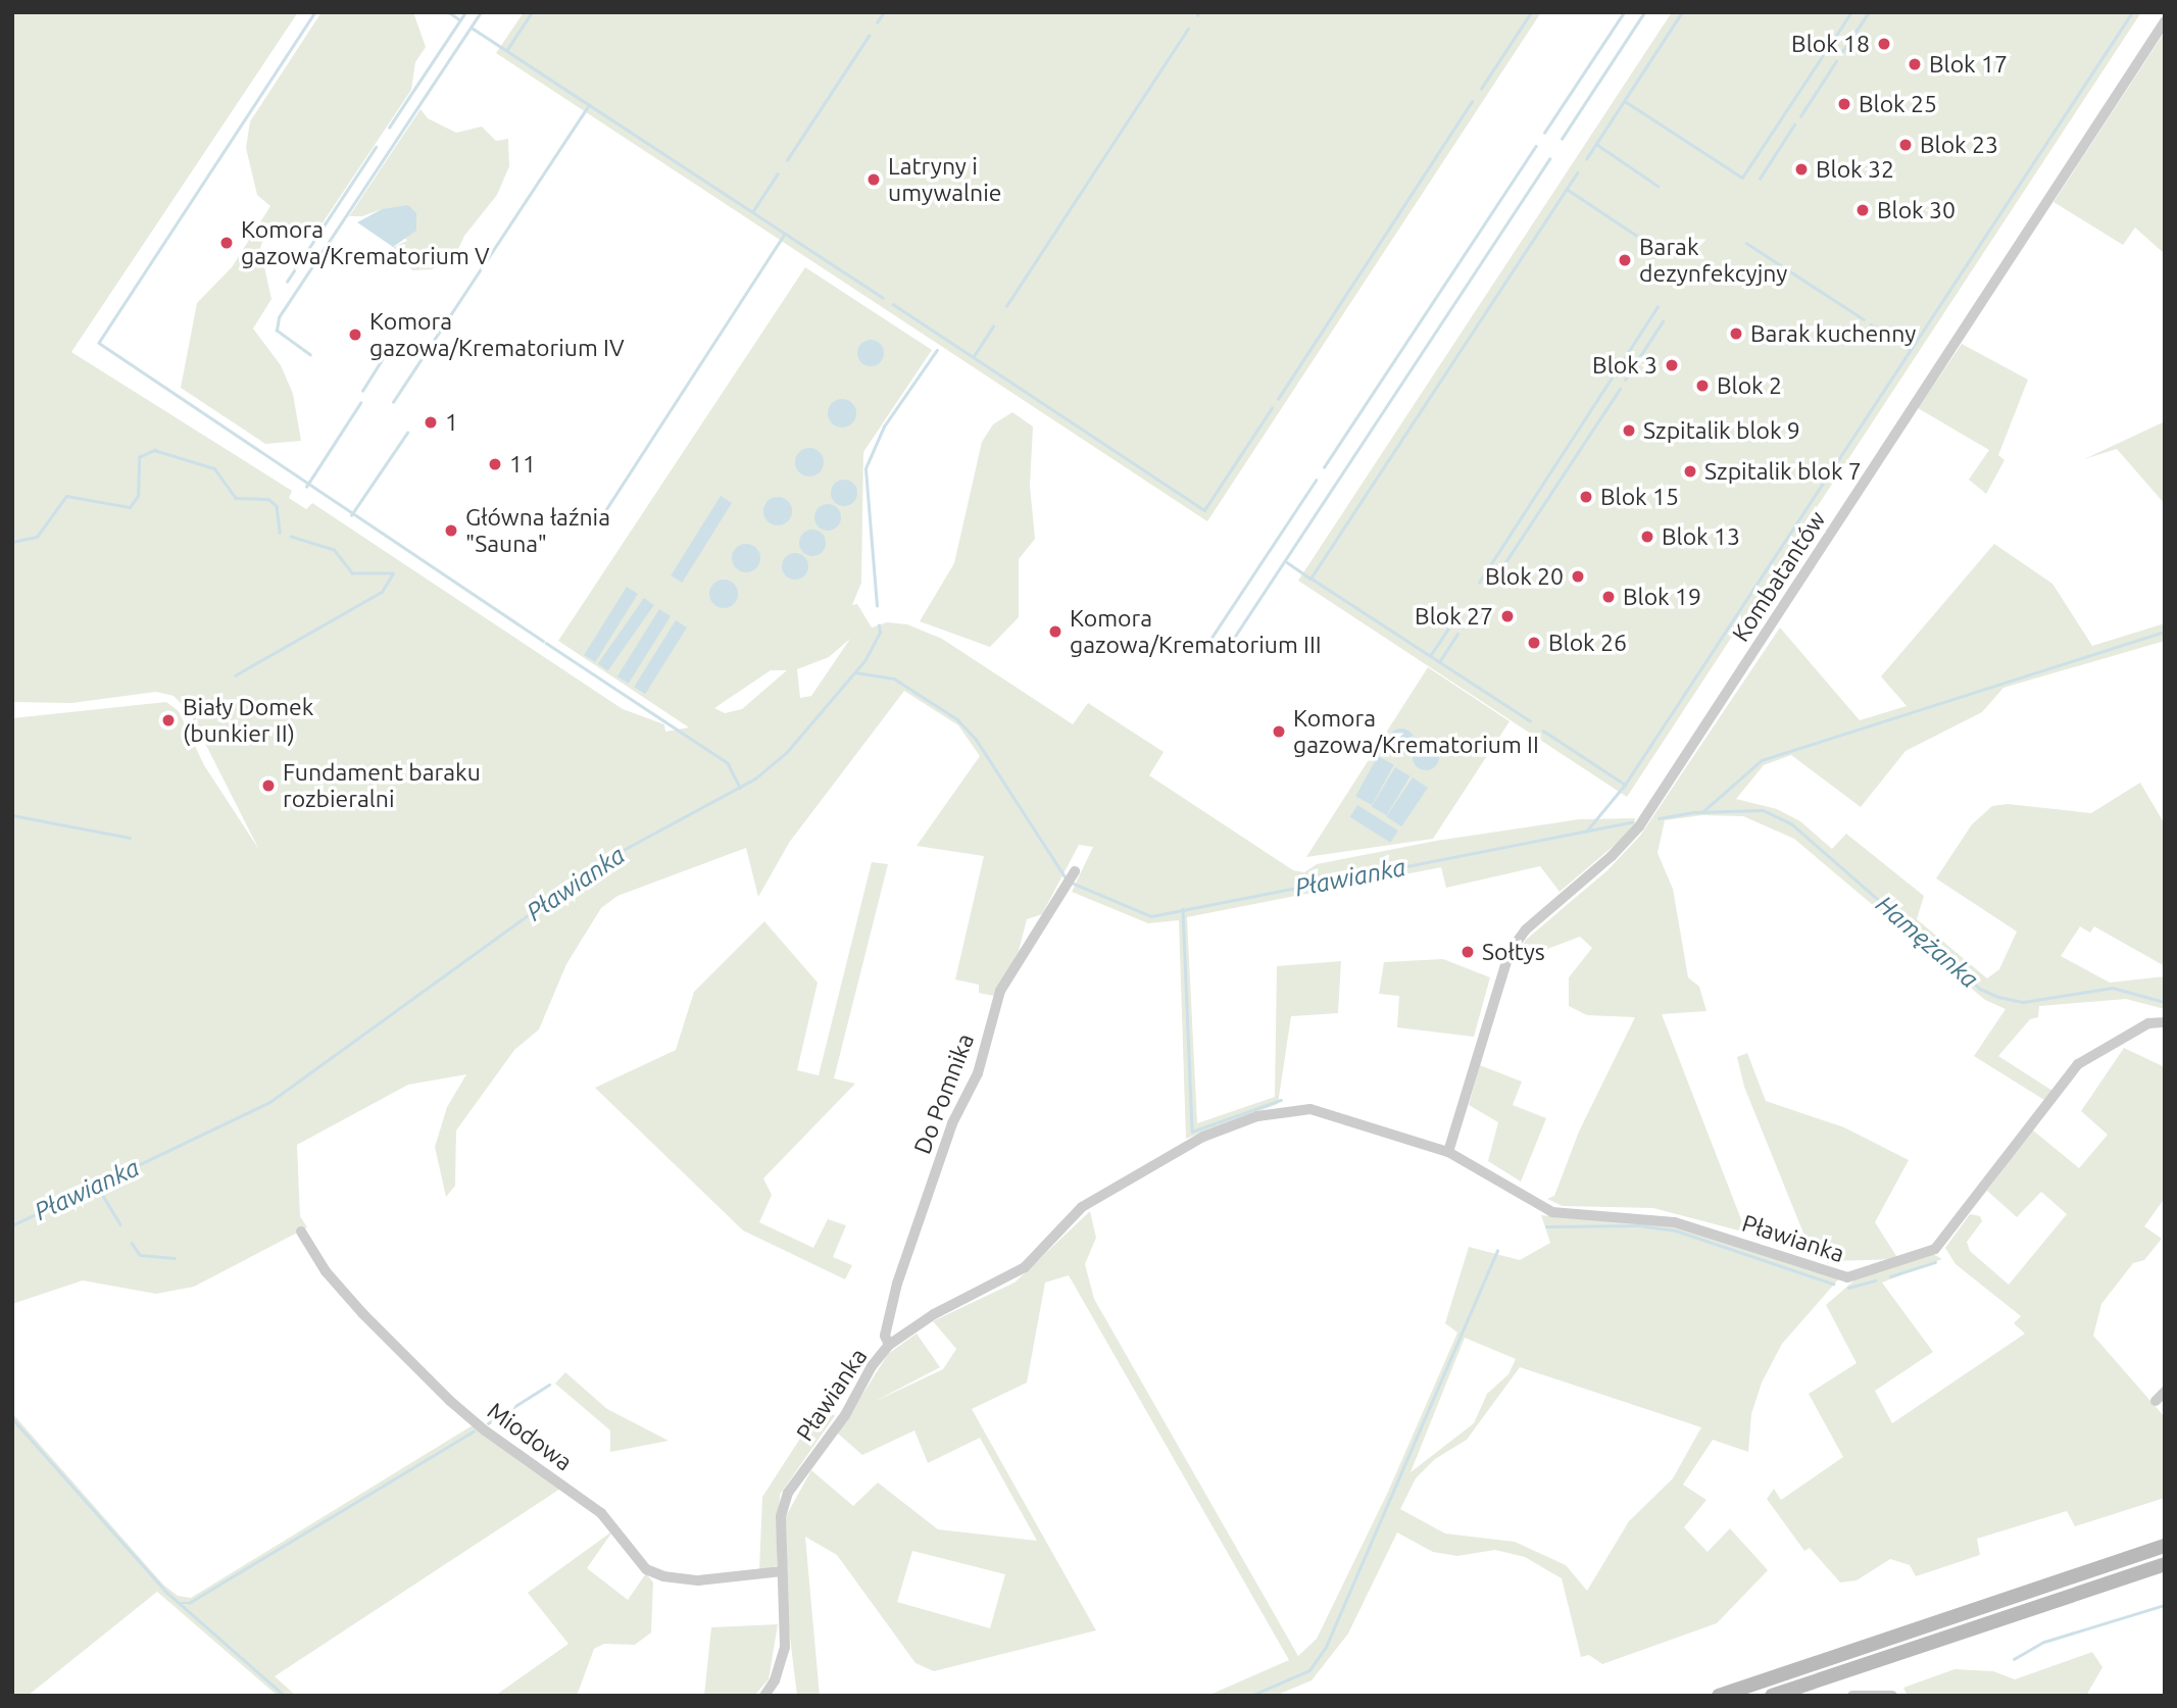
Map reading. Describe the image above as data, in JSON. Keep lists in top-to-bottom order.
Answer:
{
  "streets": {
    "street": [
      "Kombatantów",
      "Do Pomnika",
      "Pławianka",
      "Miodowa"
    ]
  },
  "crossings": [
    ["Kombatantów", "Pławianka"],
    ["Do Pomnika", "Pławianka"],
    ["Pławianka", "Miodowa"]
  ],
  "water": ["Pławianka", "Hamężanka"],
  "places": [
    "Blok 18",
    "Blok 17",
    "Blok 25",
    "Blok 23",
    "Blok 32",
    "Latryny i umywalnie",
    "Blok 30",
    "Komora gazowa/Krematorium V",
    "Barak dezynfekcyjny",
    "Barak kuchenny",
    "Komora gazowa/Krematorium IV",
    "Blok 3",
    "Blok 2",
    "1",
    "Szpitalik blok 9",
    "11",
    "Szpitalik blok 7",
    "Blok 15",
    "Główna łaźnia \"Sauna\"",
    "Blok 13",
    "Blok 20",
    "Blok 19",
    "Blok 27",
    "Komora gazowa/Krematorium III",
    "Blok 26",
    "Biały Domek (bunkier II)",
    "Komora gazowa/Krematorium II",
    "Fundament baraku rozbieralni",
    "Sołtys"
  ]
}
